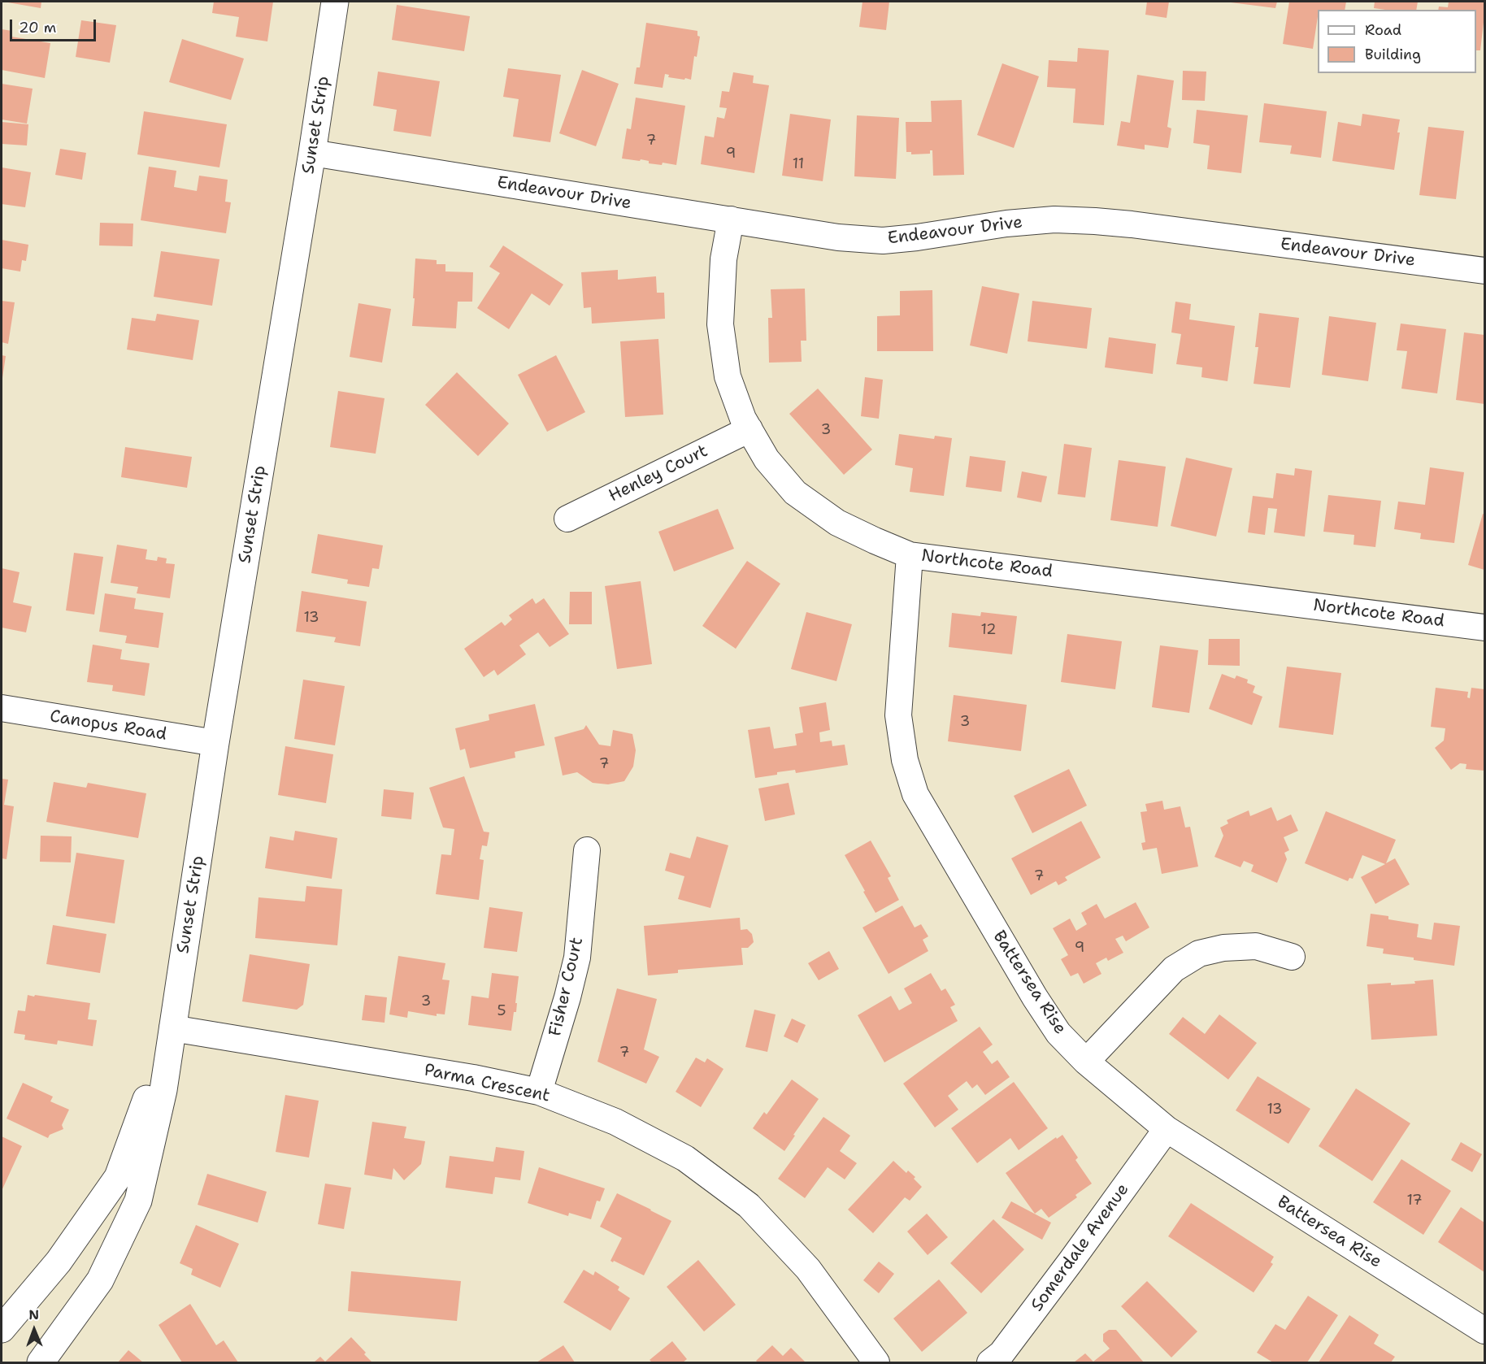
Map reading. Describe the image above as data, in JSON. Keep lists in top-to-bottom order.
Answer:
{
  "streets": {
    "street": [
      "Sunset Strip",
      "Endeavour Drive",
      "Henley Court",
      "Northcote Road",
      "Canopus Road",
      "Battersea Rise",
      "Fisher Court",
      "Parma Crescent",
      "Somerdale Avenue"
    ]
  },
  "crossings": [
    ["Sunset Strip", "Endeavour Drive"],
    ["Sunset Strip", "Canopus Road"],
    ["Sunset Strip", "Parma Crescent"],
    ["Endeavour Drive", "Northcote Road"],
    ["Henley Court", "Northcote Road"],
    ["Northcote Road", "Battersea Rise"],
    ["Battersea Rise", "Somerdale Avenue"],
    ["Fisher Court", "Parma Crescent"]
  ],
  "house_numbers": [
    "7",
    "9",
    "11",
    "3",
    "13",
    "12",
    "3",
    "7",
    "7",
    "9",
    "3",
    "5",
    "7",
    "13",
    "17"
  ],
  "legend": ["Road", "Building"],
  "scale_bar": "20 m",
  "north": "top"
}
